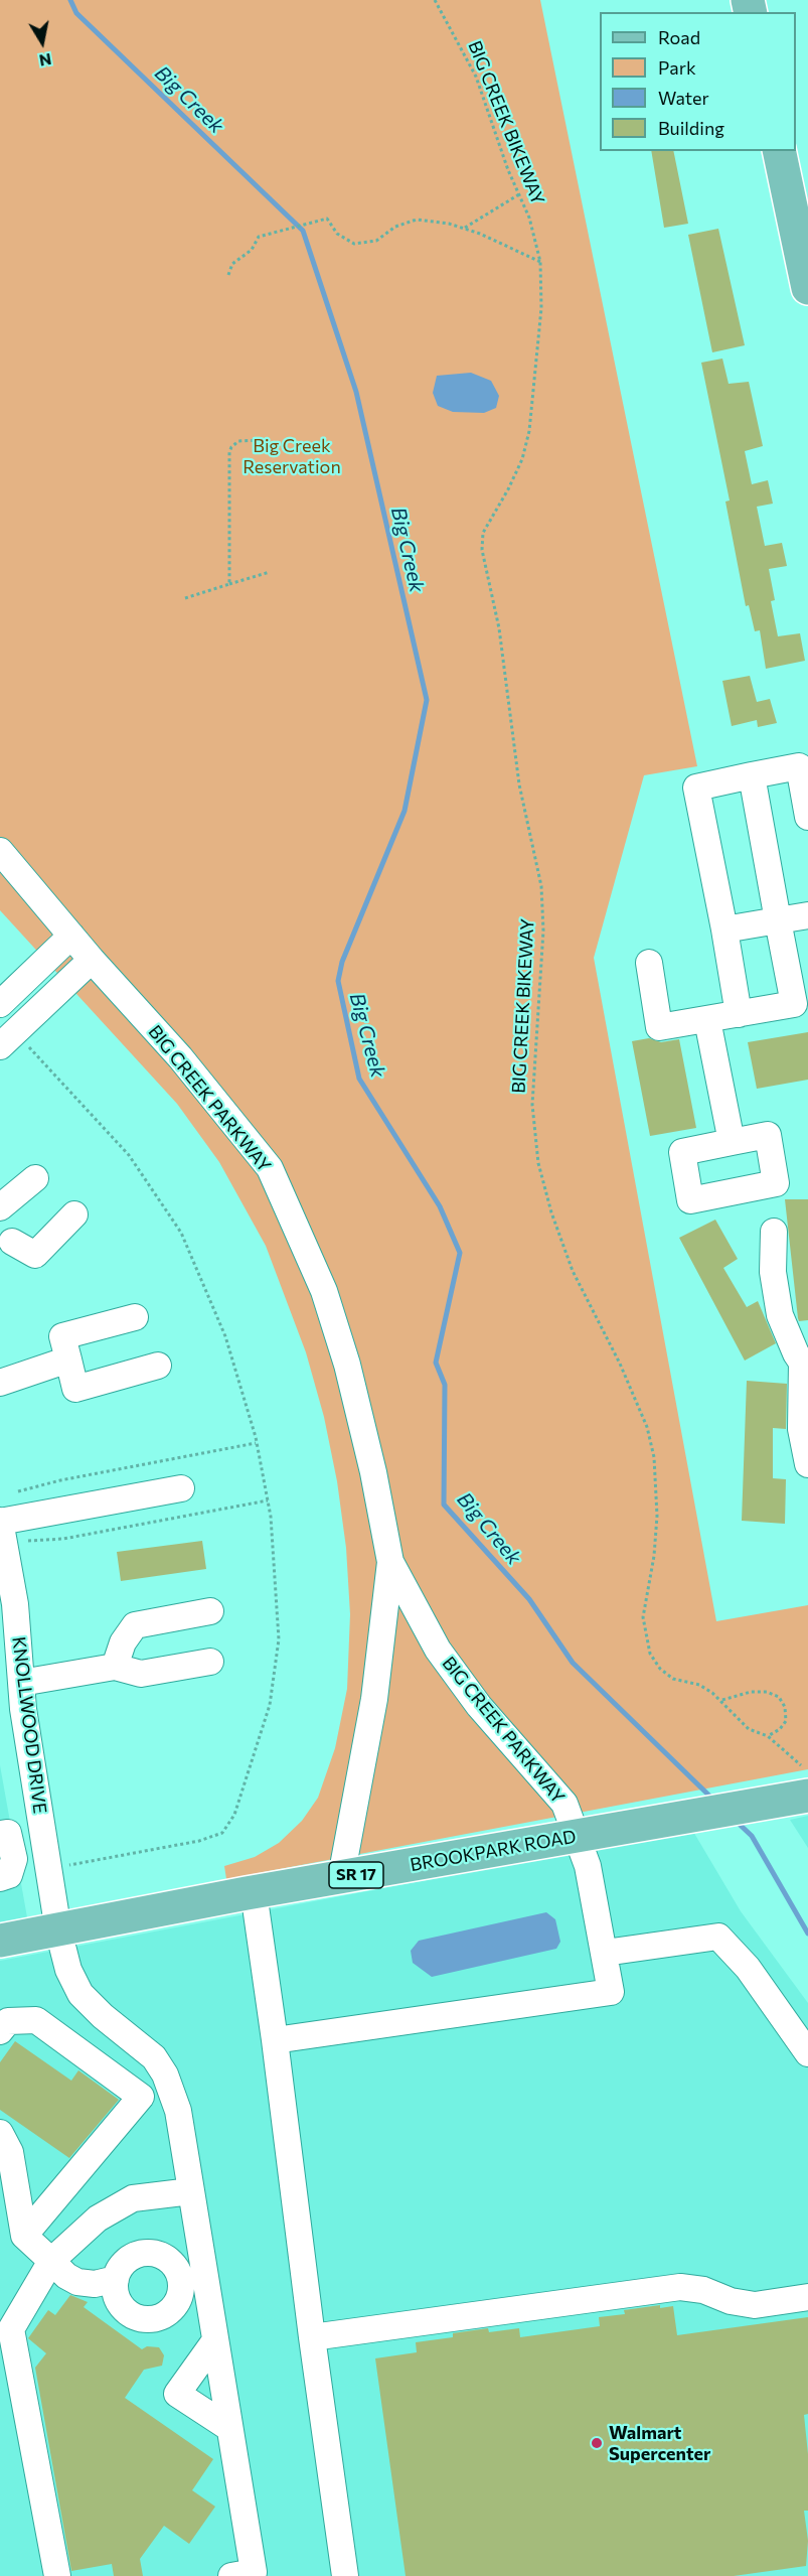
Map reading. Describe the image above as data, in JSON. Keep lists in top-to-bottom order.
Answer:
{
  "streets": {
    "main road": ["BROOKPARK ROAD", "SR 17"],
    "street": ["BIG CREEK PARKWAY", "KNOLLWOOD DRIVE"],
    "path": ["BIG CREEK BIKEWAY"]
  },
  "crossings": [
    ["BIG CREEK BIKEWAY", "BROOKPARK ROAD"],
    ["BIG CREEK PARKWAY", "BROOKPARK ROAD"],
    ["KNOLLWOOD DRIVE", "BROOKPARK ROAD"]
  ],
  "water": ["Big Creek"],
  "parks": ["Big Creek Reservation"],
  "places": ["Walmart Supercenter"],
  "legend": [
    "Road",
    "Park",
    "Water",
    "Building"
  ],
  "north": "bottom"
}
